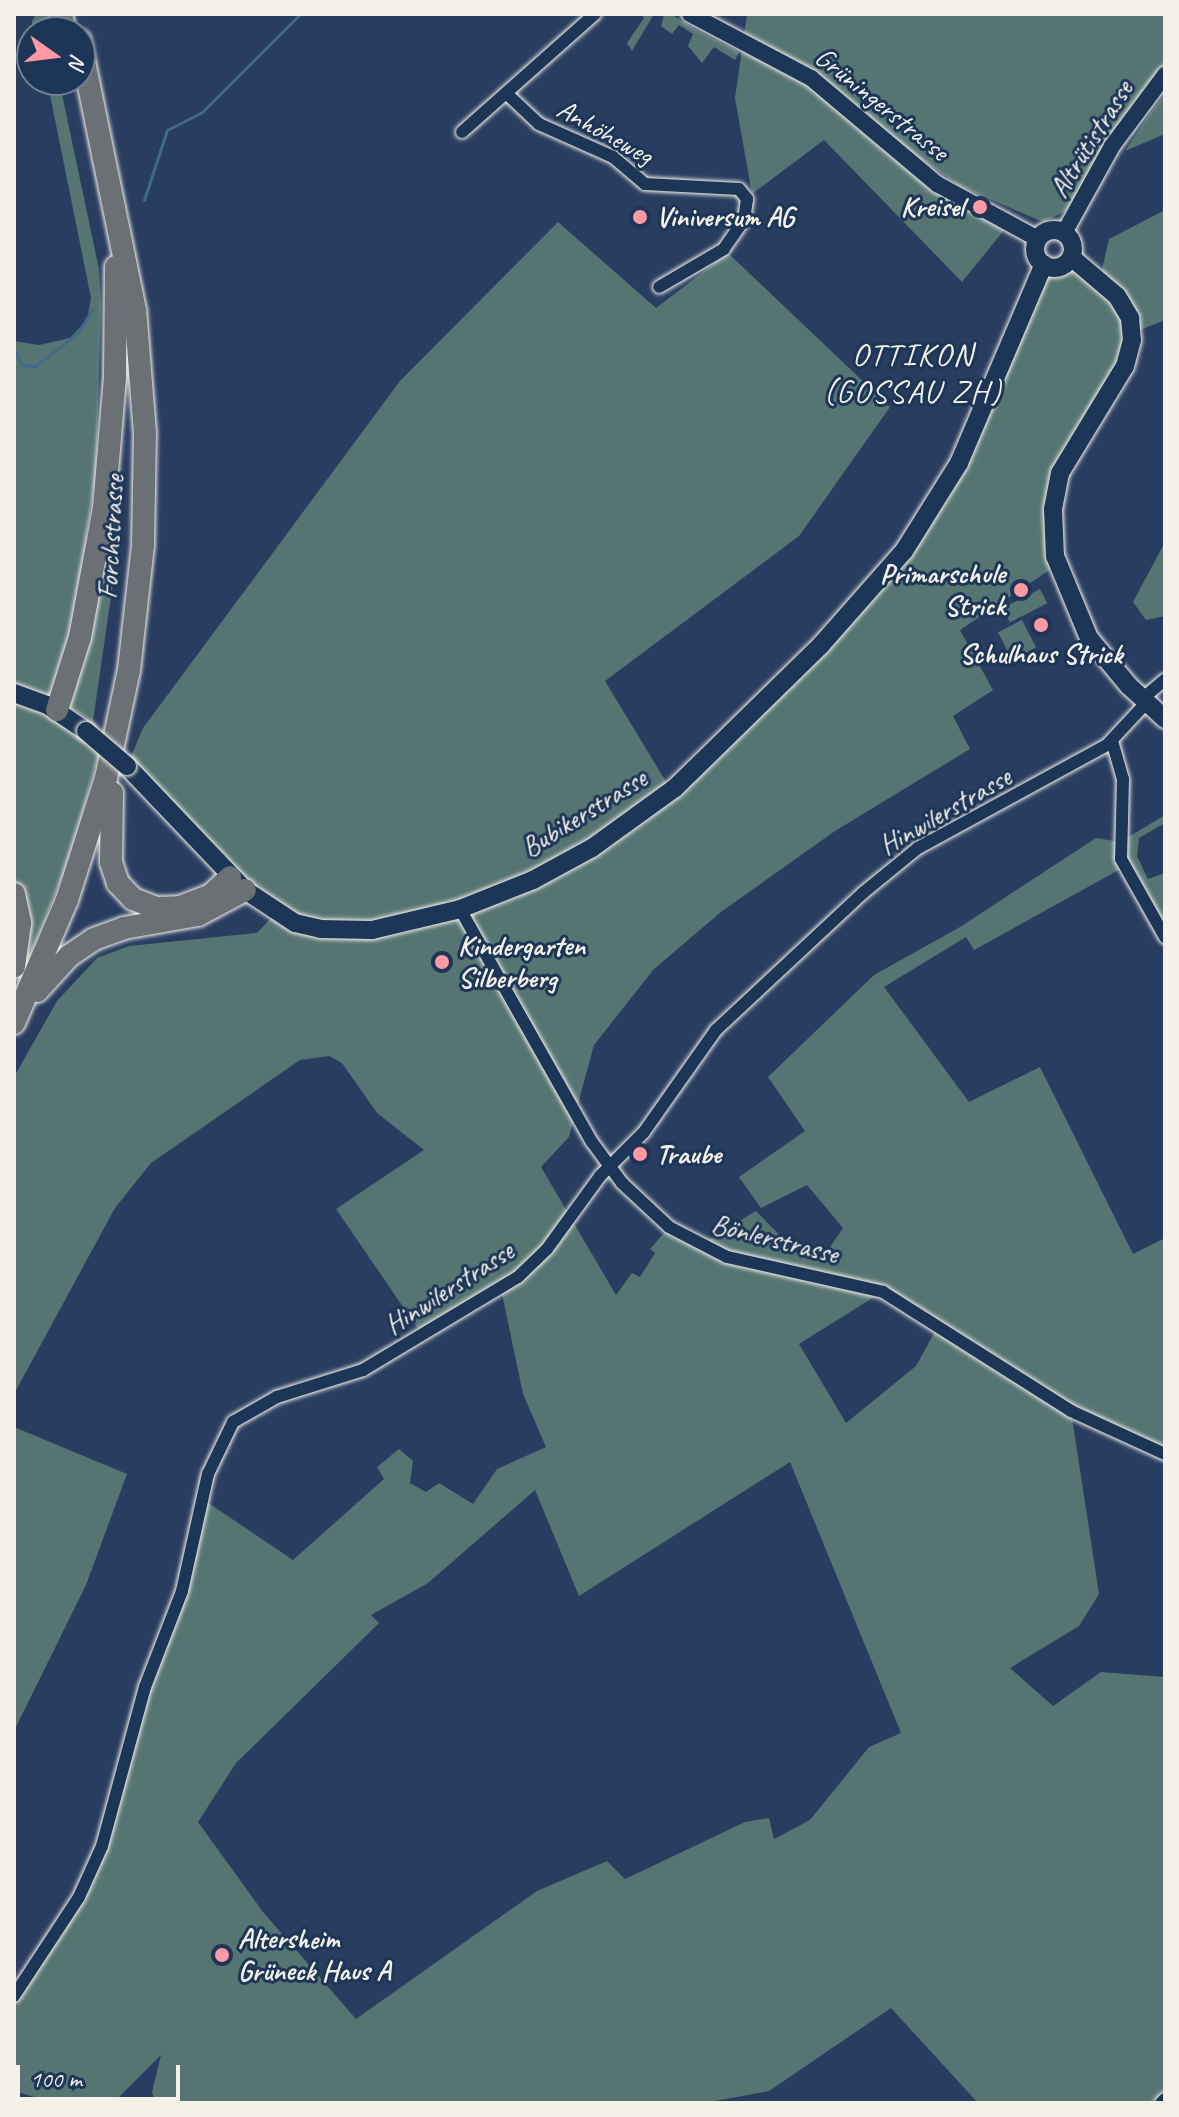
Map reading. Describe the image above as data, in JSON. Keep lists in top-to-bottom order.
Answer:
{
  "streets": {
    "highway": ["Forchstrasse"],
    "main road": ["Bubikerstrasse"],
    "street": [
      "Grüningerstrasse",
      "Anhöheweg",
      "Altrütistrasse",
      "Hinwilerstrasse",
      "Bönlerstrasse"
    ]
  },
  "crossings": [
    ["Grüningerstrasse", "Altrütistrasse"],
    ["Grüningerstrasse", "Bubikerstrasse"],
    ["Altrütistrasse", "Bubikerstrasse"],
    ["Hinwilerstrasse", "Bönlerstrasse"],
    ["Bubikerstrasse", "Bönlerstrasse"]
  ],
  "districts": ["OTTIKON (GOSSAU ZH)"],
  "places": [
    "Kreisel",
    "Viniversum AG",
    "Primarschule Strick",
    "Schulhaus Strick",
    "Kindergarten Silberberg",
    "Traube",
    "Altersheim Grüneck Haus A"
  ],
  "scale_bar": "100 m",
  "north": "right"
}
